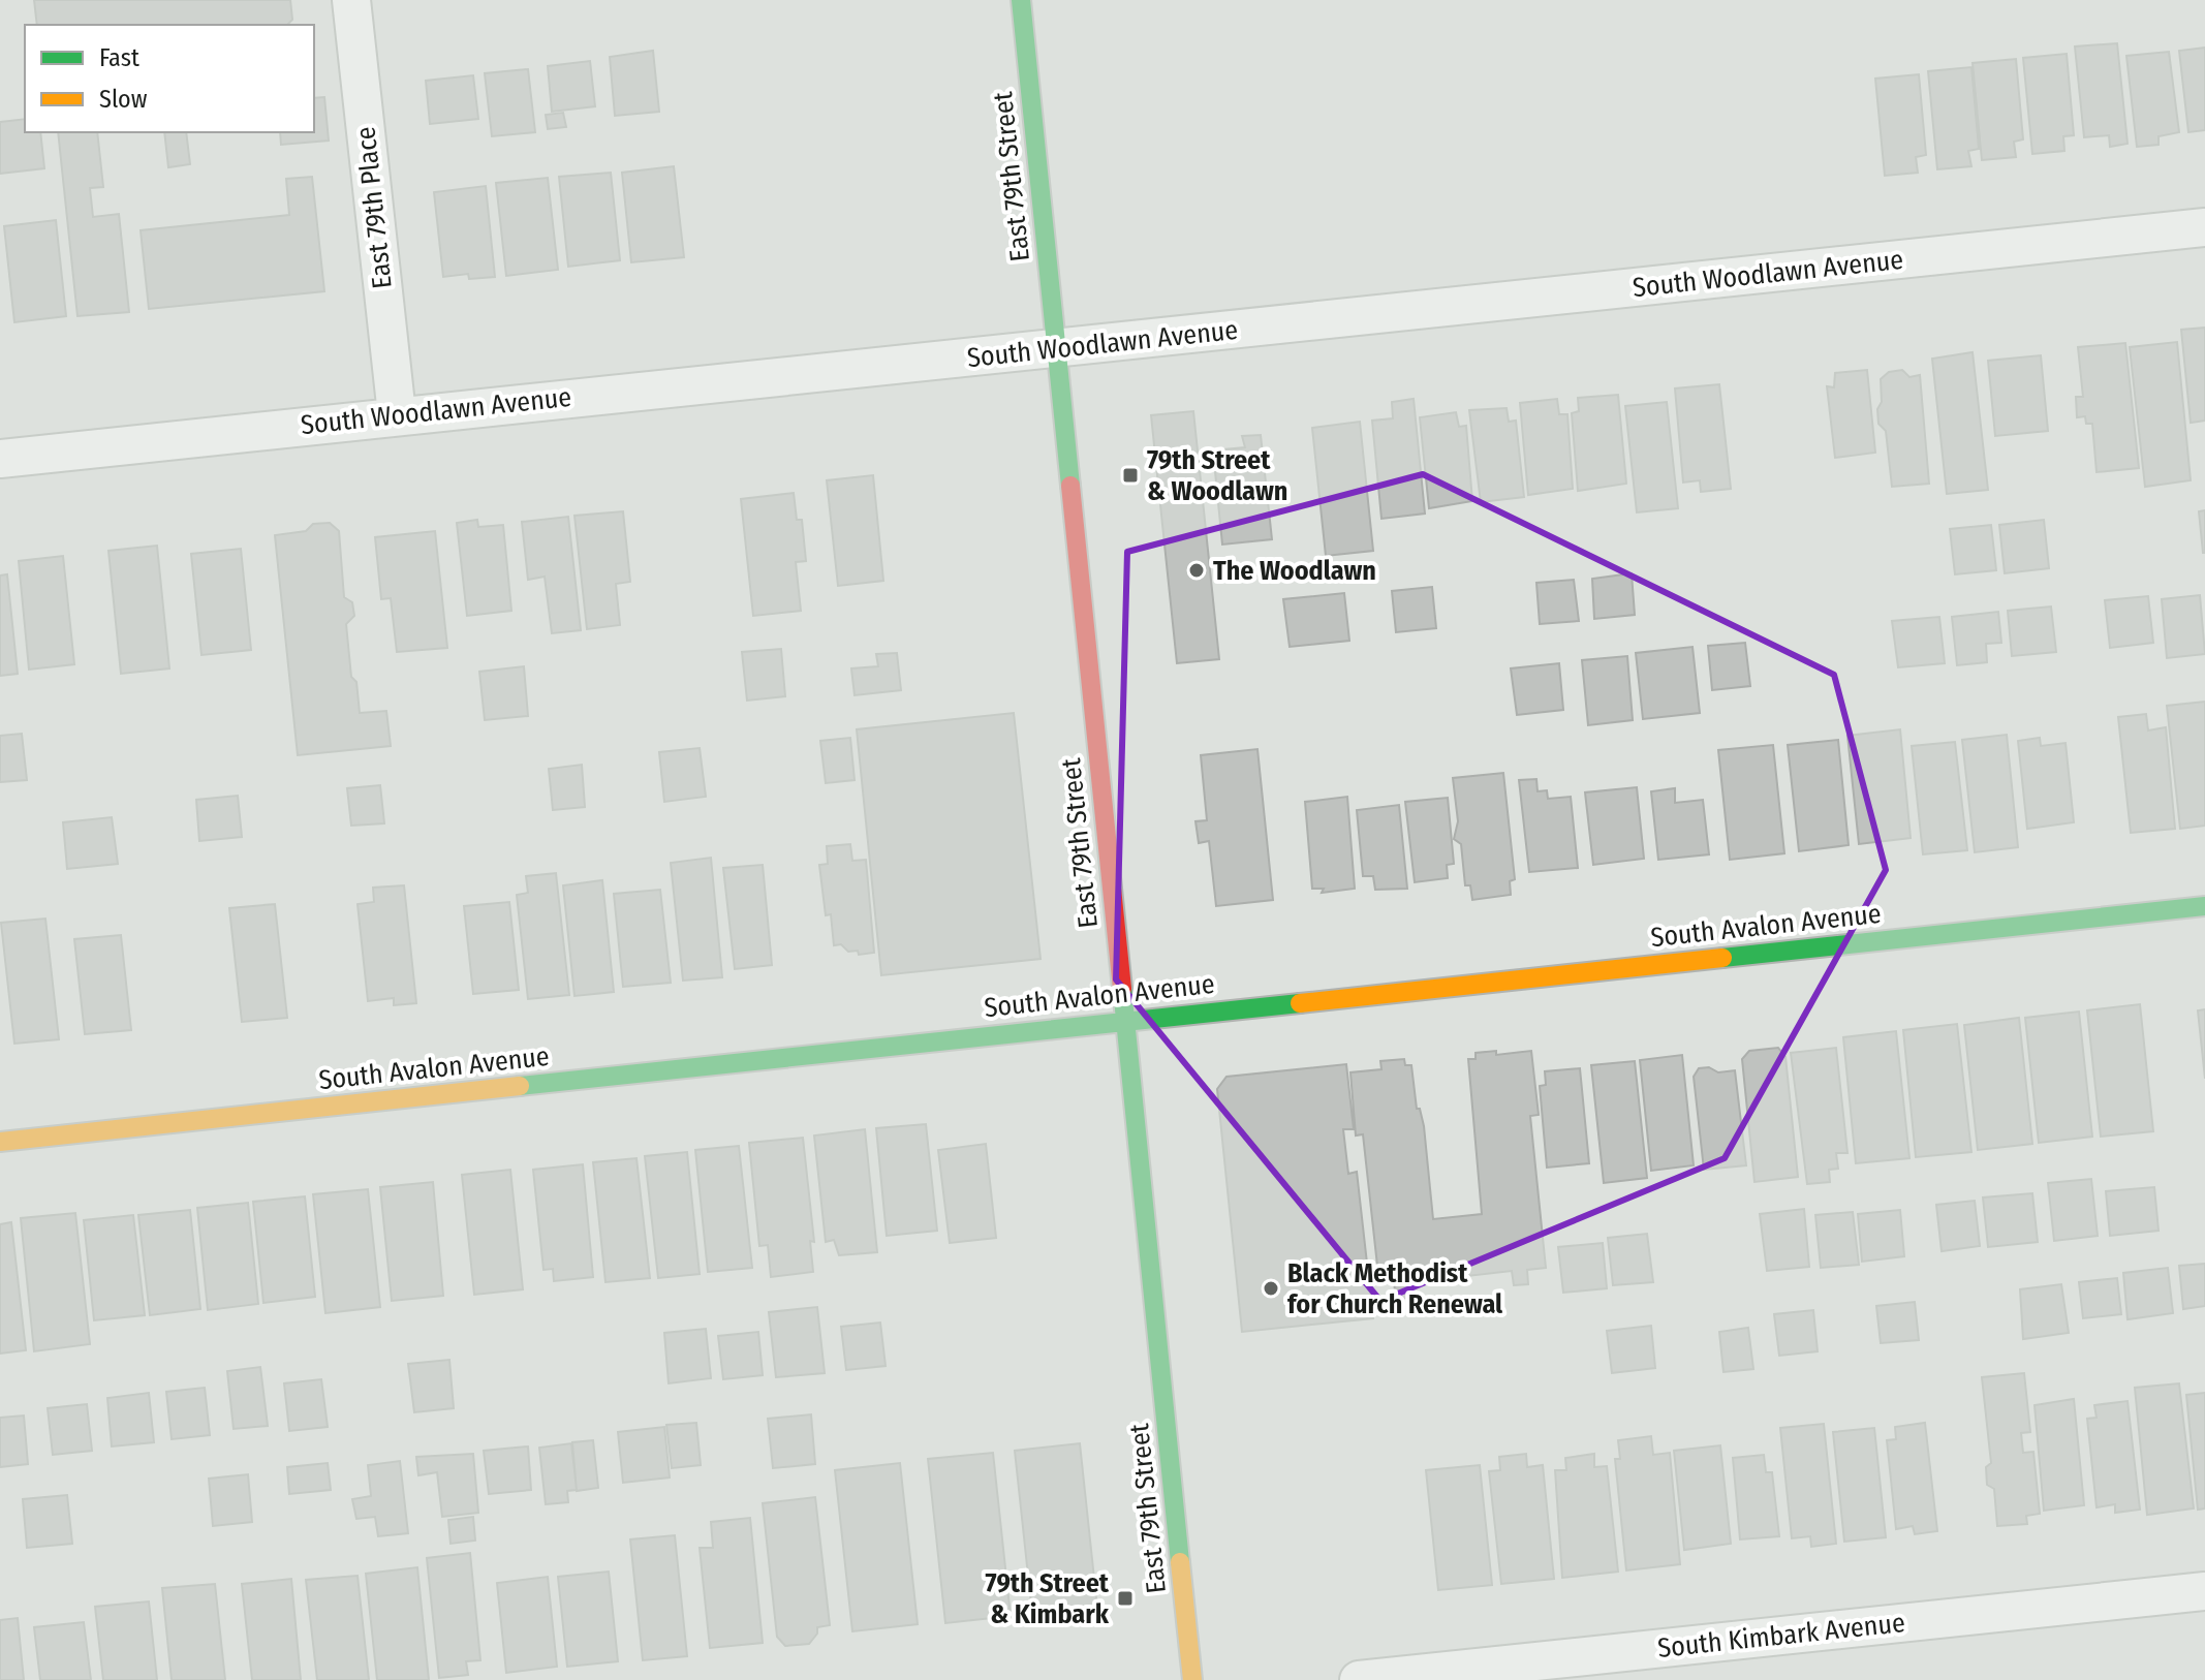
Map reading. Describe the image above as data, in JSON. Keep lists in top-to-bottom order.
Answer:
{
  "streets": {
    "street": [
      "East 79th Street",
      "East 79th Place",
      "South Woodlawn Avenue",
      "South Avalon Avenue",
      "South Kimbark Avenue"
    ]
  },
  "crossings": [
    ["East 79th Street", "South Woodlawn Avenue"],
    ["East 79th Street", "South Avalon Avenue"],
    ["East 79th Place", "South Woodlawn Avenue"]
  ],
  "places": {
    "transit": ["79th Street & Woodlawn", "79th Street & Kimbark"],
    "other": ["The Woodlawn", "Black Methodist for Church Renewal"]
  },
  "legend": ["Fast", "Slow"]
}
